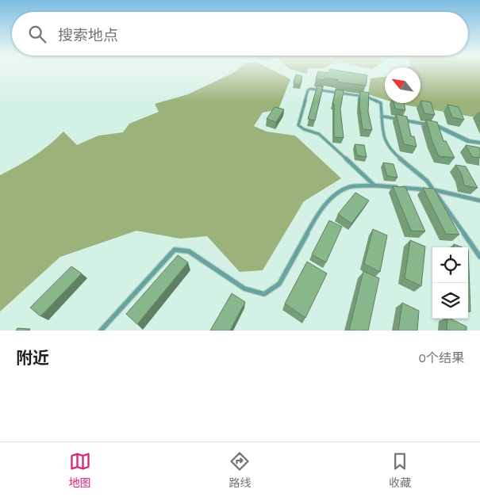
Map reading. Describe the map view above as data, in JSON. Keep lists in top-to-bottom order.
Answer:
{
  "north": "top left",
  "page": {
    "search": "搜索地点",
    "heading": ["附近", "0个结果"],
    "nav": ["地图", "路线", "收藏"]
  }
}
